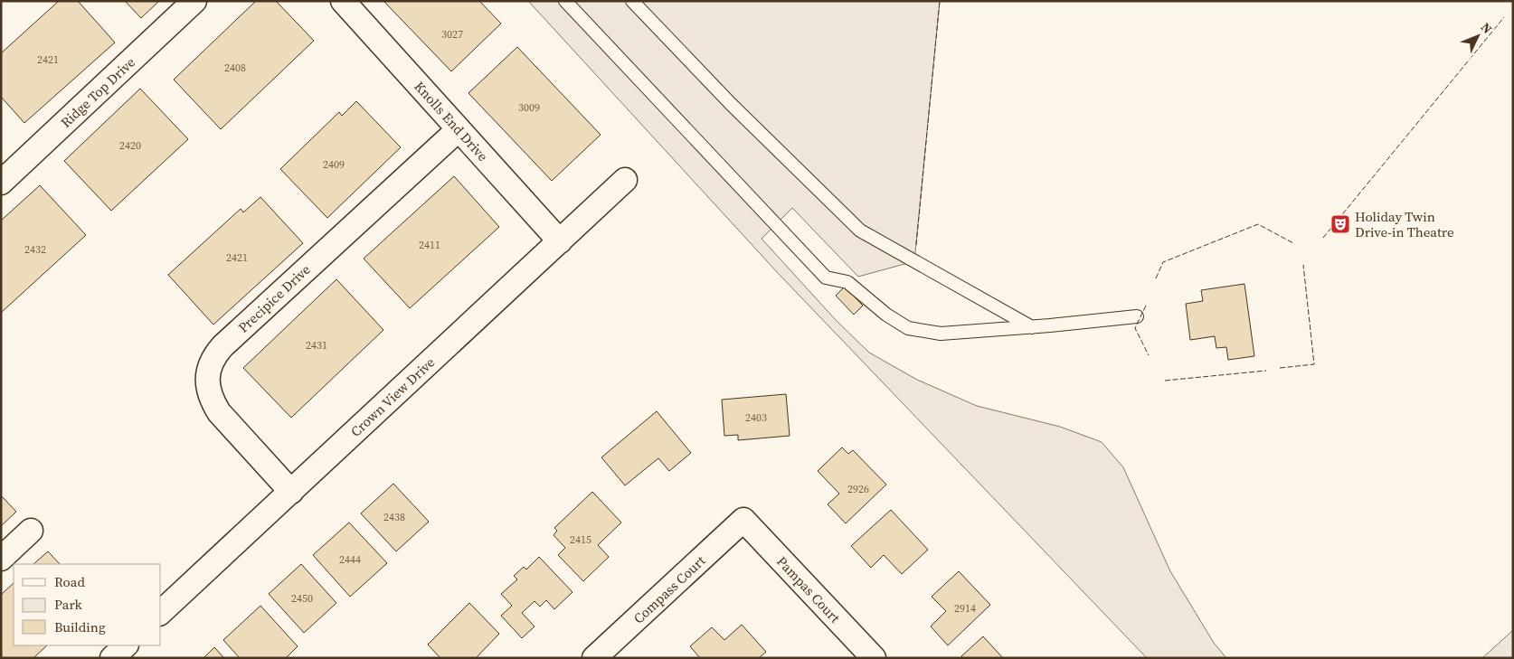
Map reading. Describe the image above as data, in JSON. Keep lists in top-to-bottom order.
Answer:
{
  "streets": {
    "street": [
      "Ridge Top Drive",
      "Knolls End Drive",
      "Precipice Drive",
      "Crown View Drive",
      "Compass Court",
      "Pampas Court"
    ]
  },
  "crossings": [
    ["Knolls End Drive", "Precipice Drive"],
    ["Knolls End Drive", "Crown View Drive"],
    ["Precipice Drive", "Crown View Drive"],
    ["Compass Court", "Pampas Court"]
  ],
  "places": {
    "theatre": ["Holiday Twin Drive-in Theatre"]
  },
  "house_numbers": [
    "3027",
    "2421",
    "2408",
    "3009",
    "2420",
    "2409",
    "2411",
    "2432",
    "2421",
    "2431",
    "2403",
    "2926",
    "2438",
    "2415",
    "2444",
    "2450",
    "2914"
  ],
  "legend": ["Road", "Park", "Building"],
  "north": "top right"
}
